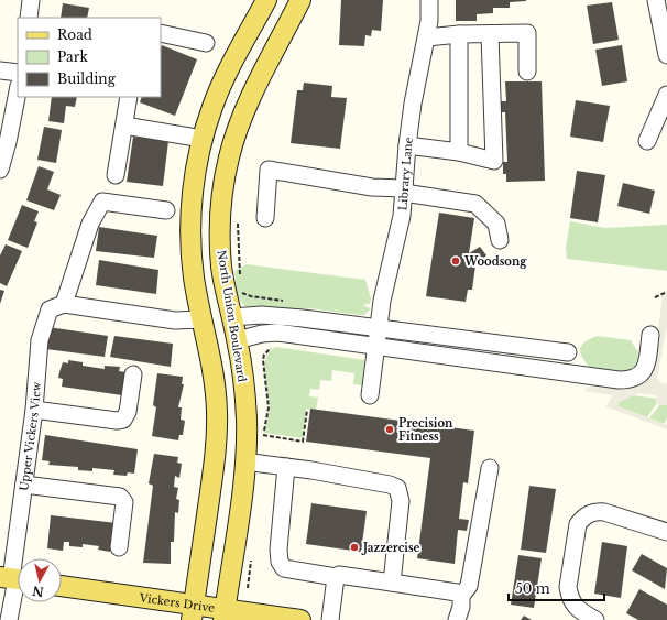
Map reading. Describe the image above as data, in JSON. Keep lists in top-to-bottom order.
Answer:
{
  "streets": {
    "main road": ["North Union Boulevard", "Vickers Drive"],
    "street": ["Library Lane", "Upper Vickers View"]
  },
  "crossings": [
    ["North Union Boulevard", "Vickers Drive"]
  ],
  "places": ["Woodsong", "Precision Fitness", "Jazzercise"],
  "legend": ["Road", "Park", "Building"],
  "scale_bar": "50 m",
  "north": "bottom"
}
